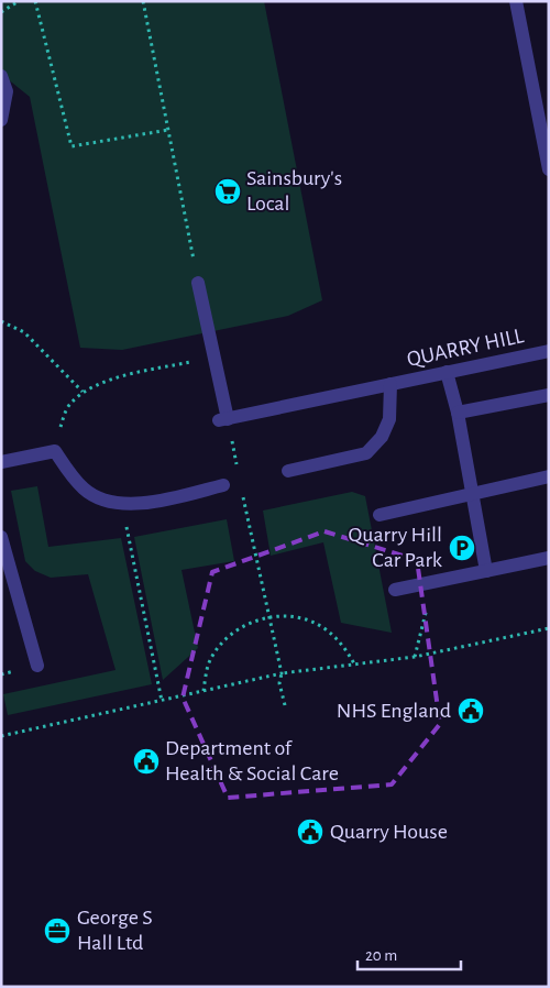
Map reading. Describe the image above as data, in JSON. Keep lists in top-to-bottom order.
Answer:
{
  "streets": {
    "street": ["QUARRY HILL"]
  },
  "places": {
    "supermarket": ["Sainsbury's Local"],
    "parking": ["Quarry Hill Car Park"],
    "public building": ["NHS England", "Department of Health & Social Care", "Quarry House"],
    "office": ["George S Hall Ltd"]
  },
  "scale_bar": "20 m"
}
